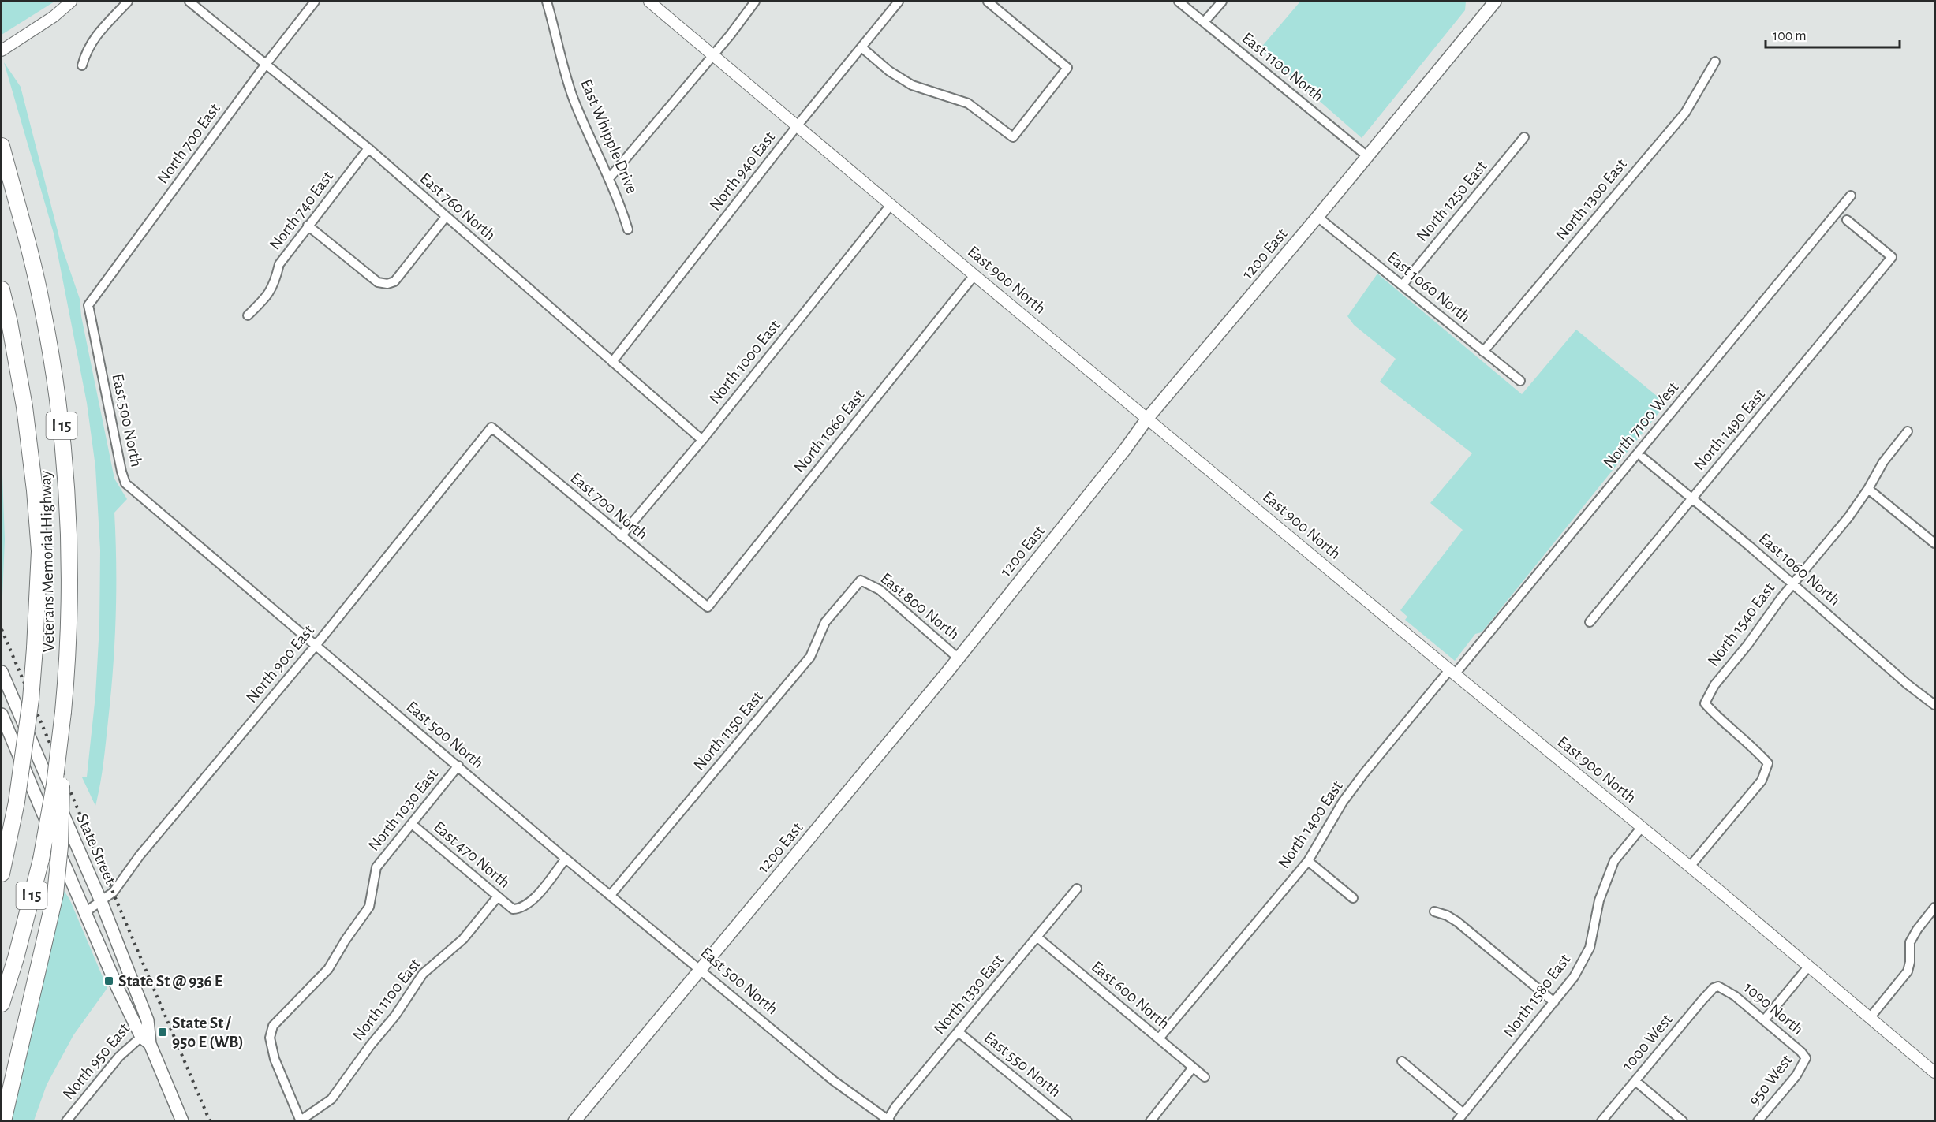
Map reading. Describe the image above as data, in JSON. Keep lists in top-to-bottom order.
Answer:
{
  "streets": {
    "highway": ["I 15", "Veterans Memorial Highway"],
    "main road": ["1200 East", "State Street"],
    "street": [
      "East 1100 North",
      "East Whipple Drive",
      "North 700 East",
      "North 940 East",
      "North 1300 East",
      "North 1250 East",
      "East 760 North",
      "North 740 East",
      "East 900 North",
      "East 1060 North",
      "North 1000 East",
      "East 500 North",
      "North 7100 West",
      "North 1490 East",
      "North 1060 East",
      "East 700 North",
      "East 800 North",
      "North 1540 East",
      "North 900 East",
      "North 1150 East",
      "North 1030 East",
      "North 1400 East",
      "East 470 North",
      "North 1330 East",
      "East 600 North",
      "North 1580 East",
      "North 1100 East",
      "1090 North",
      "1000 West",
      "North 950 East",
      "East 550 North",
      "950 West"
    ]
  },
  "crossings": [
    ["East 1100 North", "1200 East"],
    ["North 700 East", "East 760 North"],
    ["North 700 East", "East 500 North"],
    ["North 940 East", "East 760 North"],
    ["North 940 East", "East 900 North"],
    ["North 1300 East", "East 1060 North"],
    ["North 1250 East", "East 1060 North"],
    ["East 760 North", "North 740 East"],
    ["East 760 North", "North 1000 East"],
    ["1200 East", "East 900 North"],
    ["1200 East", "East 1060 North"],
    ["1200 East", "East 500 North"],
    ["1200 East", "East 800 North"],
    ["East 900 North", "North 1000 East"],
    ["East 900 North", "North 7100 West"],
    ["East 900 North", "North 1060 East"],
    ["East 900 North", "North 1540 East"],
    ["East 900 North", "North 1400 East"],
    ["East 900 North", "North 1580 East"],
    ["East 1060 North", "North 1490 East"],
    ["East 1060 North", "North 1540 East"],
    ["North 1000 East", "East 700 North"],
    ["East 500 North", "North 900 East"],
    ["East 500 North", "North 1150 East"],
    ["East 500 North", "North 1030 East"],
    ["East 500 North", "East 470 North"],
    ["East 500 North", "North 1330 East"],
    ["North 7100 West", "North 1400 East"],
    ["North 1060 East", "East 700 North"],
    ["East 700 North", "North 900 East"],
    ["East 800 North", "North 1150 East"],
    ["North 900 East", "State Street"],
    ["North 1030 East", "East 470 North"],
    ["North 1030 East", "North 1100 East"],
    ["North 1400 East", "East 600 North"],
    ["State Street", "North 950 East"],
    ["East 470 North", "North 1100 East"],
    ["North 1330 East", "East 600 North"],
    ["North 1330 East", "East 550 North"],
    ["1090 North", "1000 West"],
    ["1090 North", "950 West"]
  ],
  "places": {
    "transit": ["State St @ 936 E", "State St / 950 E (WB)"]
  },
  "scale_bar": "100 m"
}
